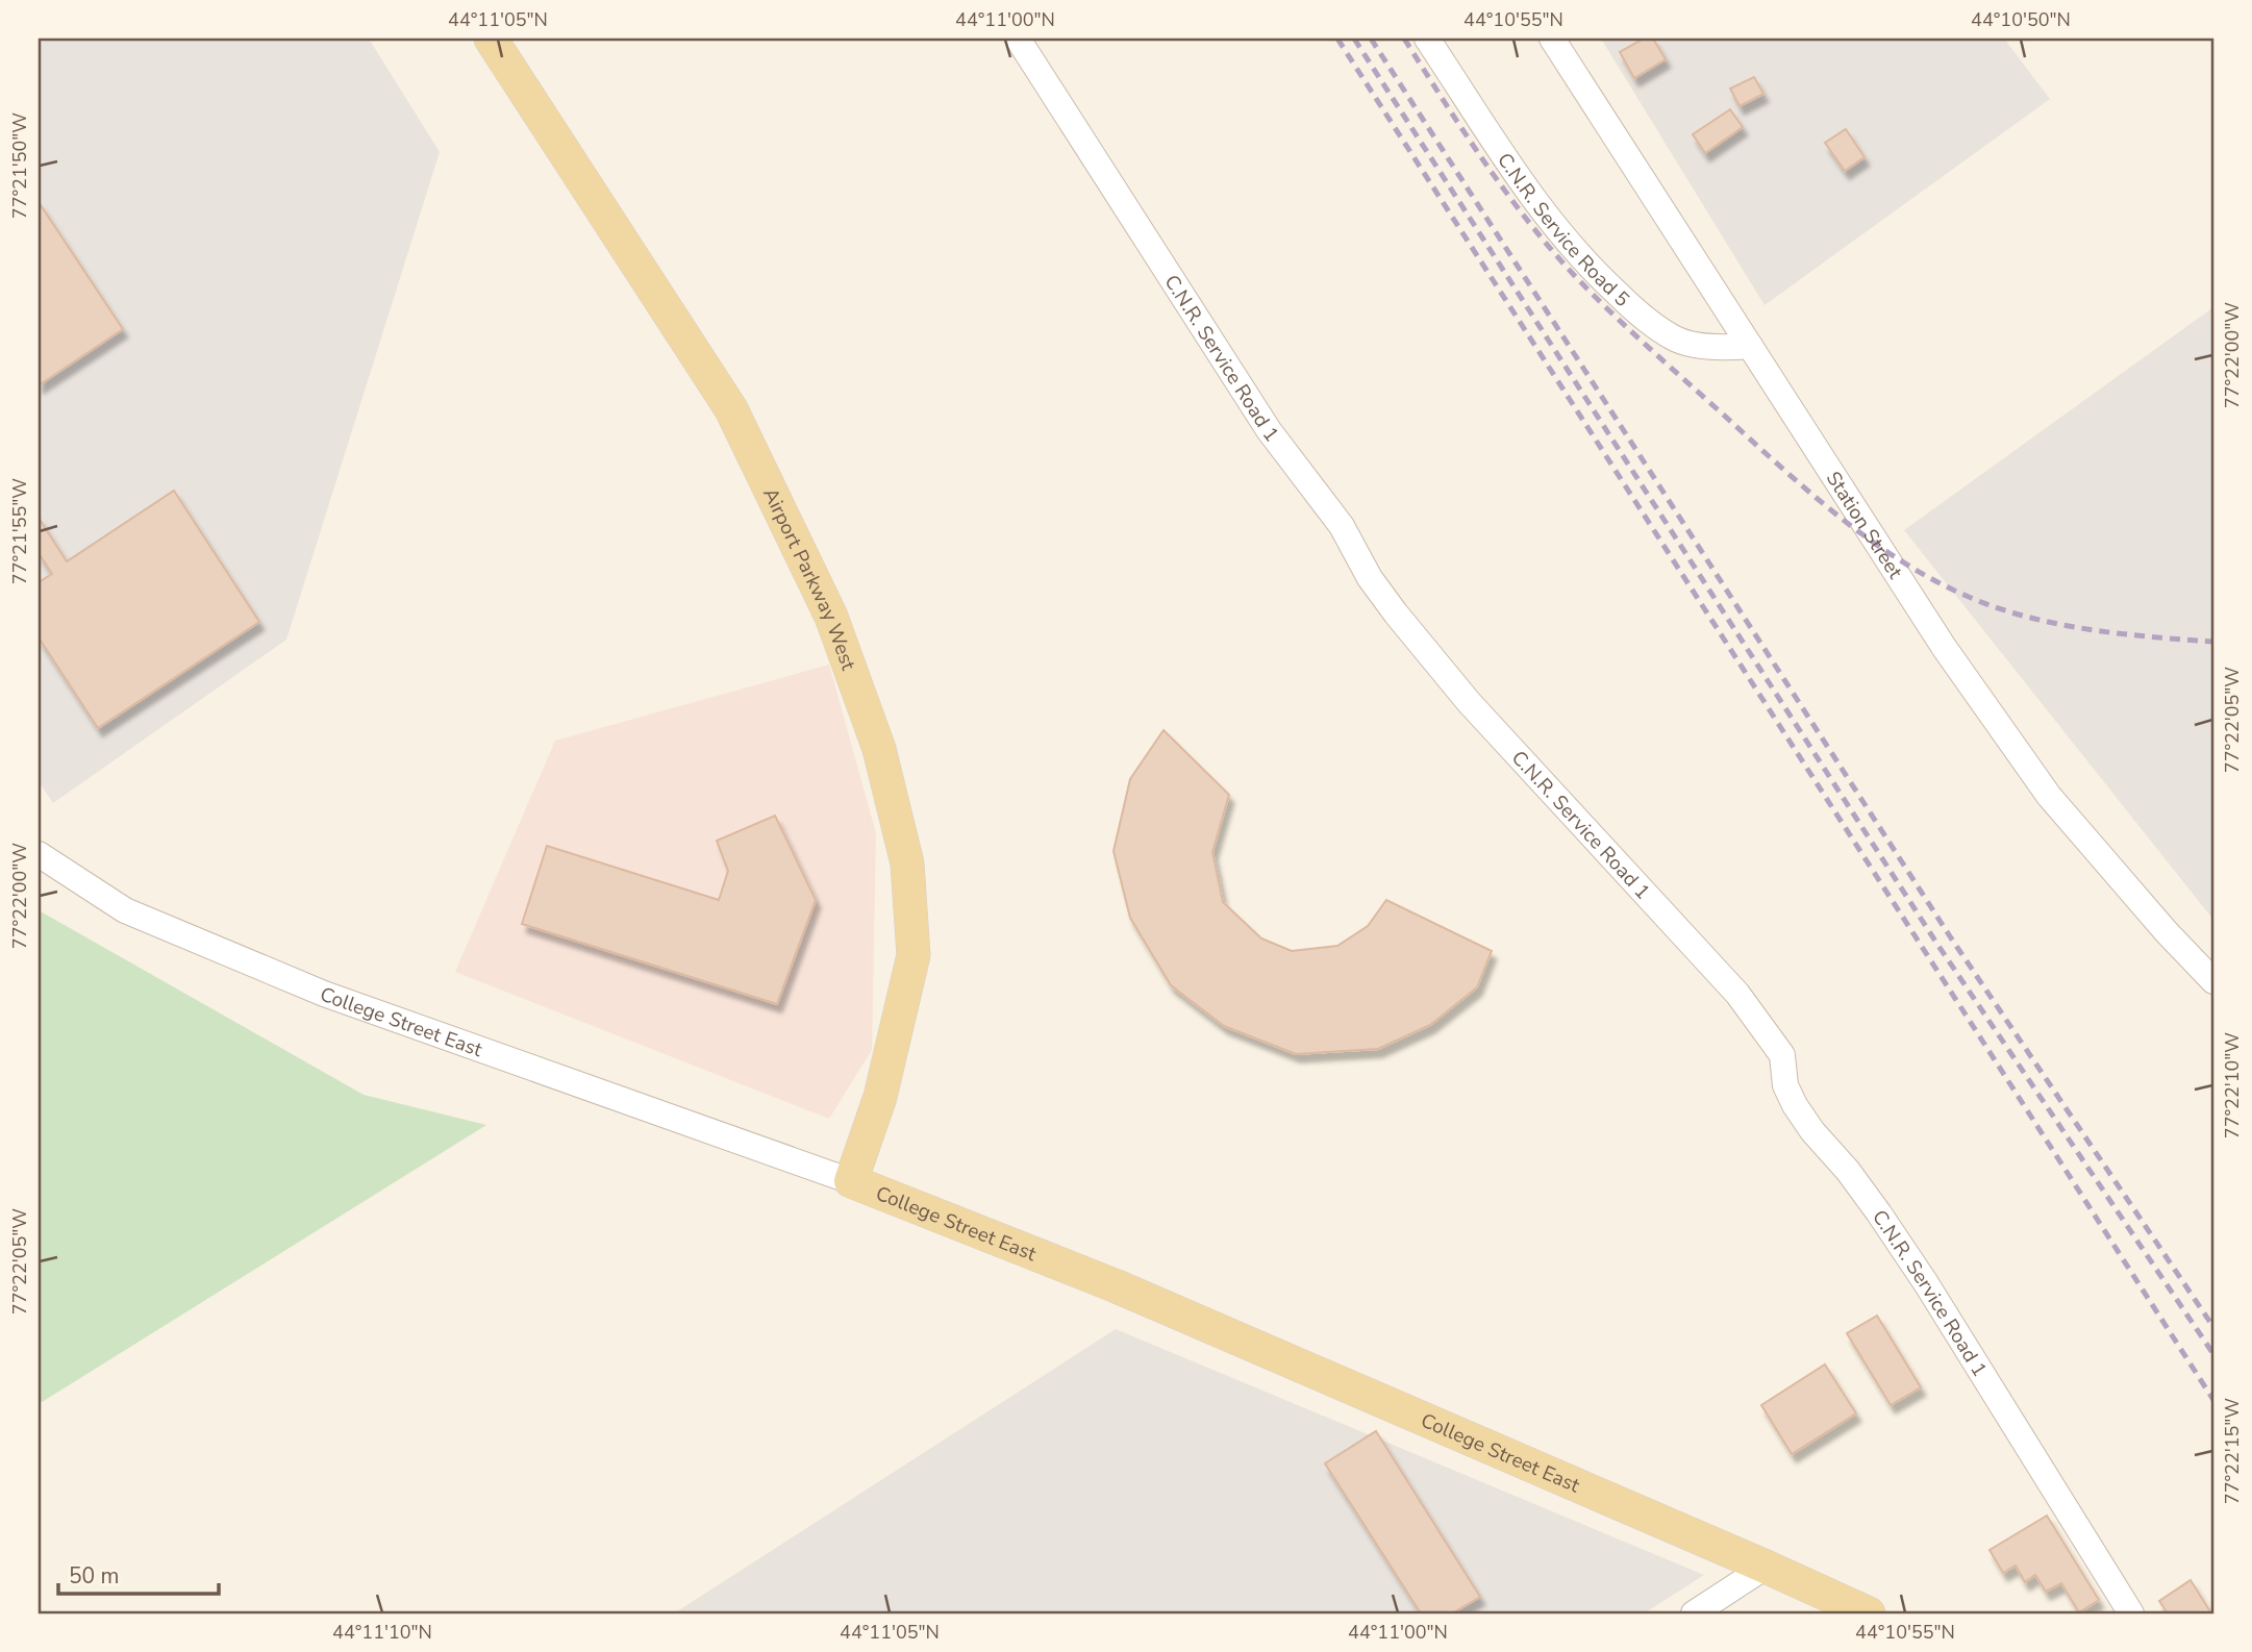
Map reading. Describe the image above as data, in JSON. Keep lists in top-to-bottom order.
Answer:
{
  "streets": {
    "main road": ["Airport Parkway West", "College Street East"],
    "street": ["C.N.R. Service Road 5", "C.N.R. Service Road 1", "Station Street"]
  },
  "crossings": [
    ["C.N.R. Service Road 5", "Station Street"],
    ["Airport Parkway West", "College Street East"]
  ],
  "scale_bar": "50 m",
  "coordinates": [
    "44°11'05\"N",
    "44°11'00\"N",
    "44°10'55\"N",
    "44°10'50\"N",
    "77°21'50\"W",
    "77°22'00\"W",
    "77°21'55\"W",
    "77°22'05\"W",
    "77°22'10\"W",
    "77°22'15\"W",
    "44°11'10\"N"
  ]
}
